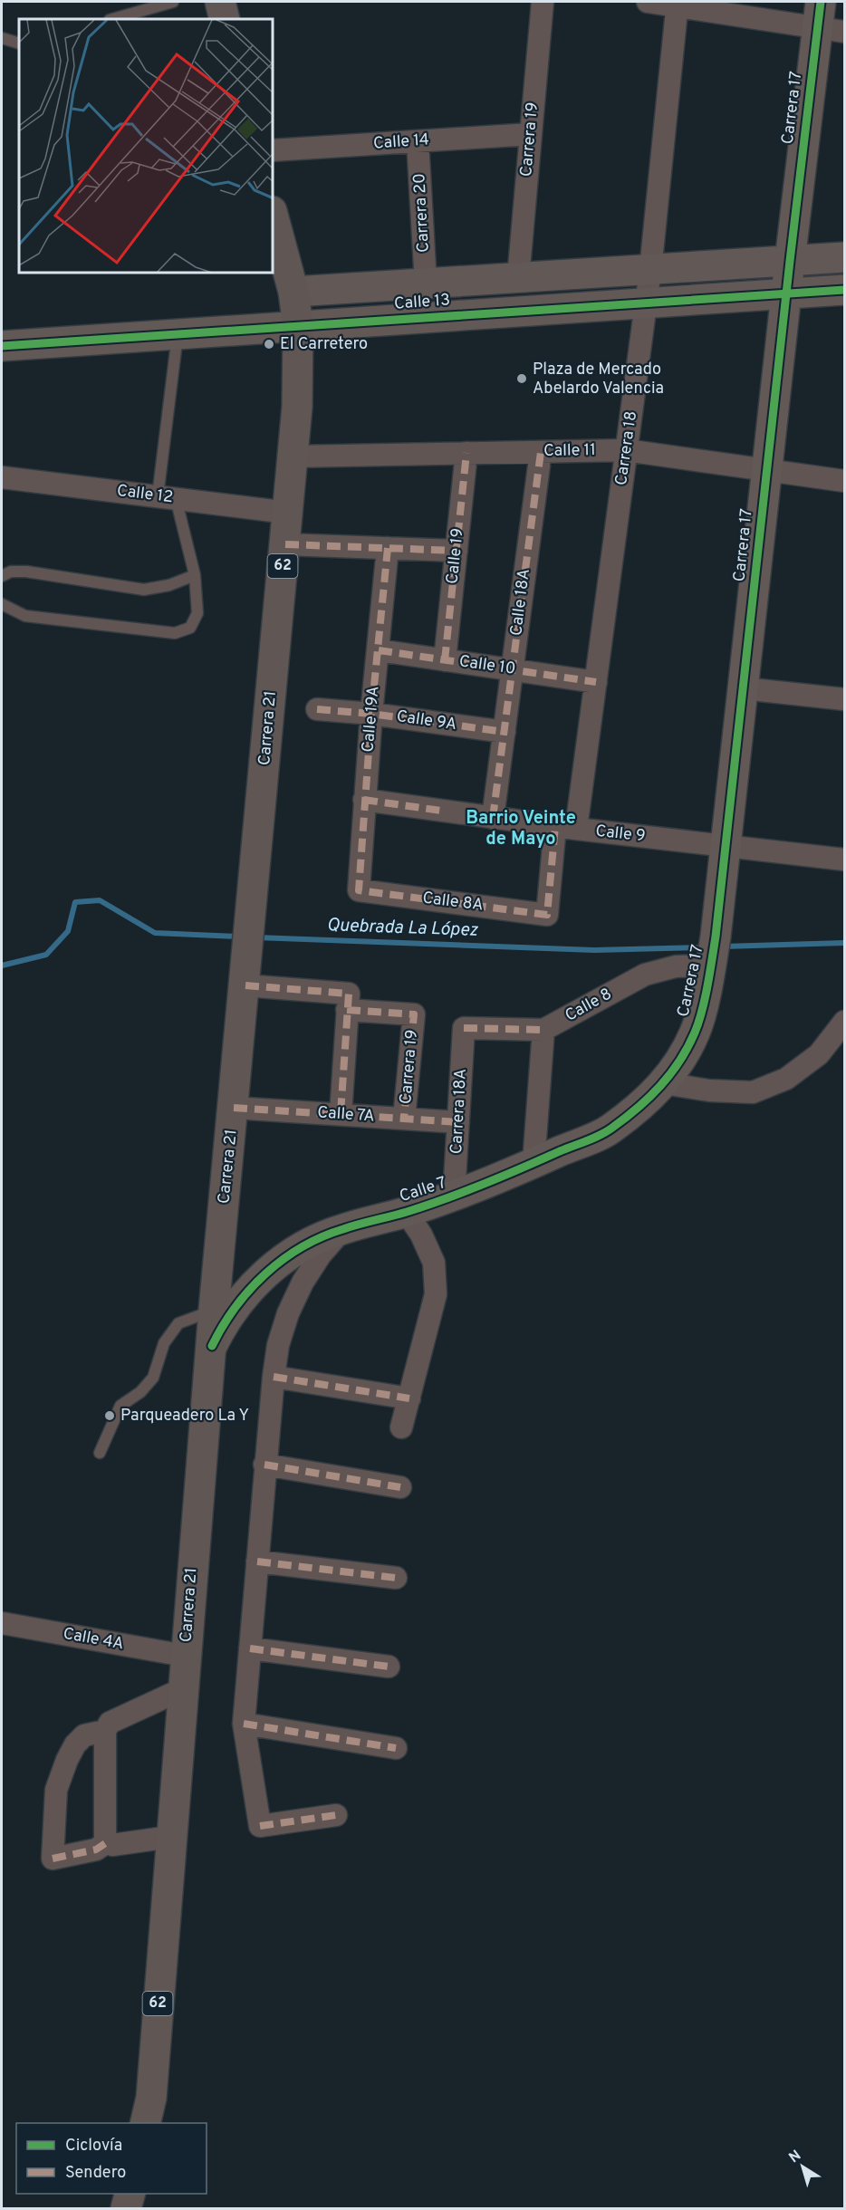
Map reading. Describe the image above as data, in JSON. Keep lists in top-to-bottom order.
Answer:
{
  "streets": {
    "main road": ["62", "Carrera 21"],
    "street": [
      "Carrera 17",
      "Carrera 19",
      "Calle 14",
      "Carrera 20",
      "Calle 13",
      "Carrera 18",
      "Calle 11",
      "Calle 12",
      "Calle 19",
      "Calle 18A",
      "Calle 10",
      "Calle 19A",
      "Calle 9A",
      "Calle 9",
      "Calle 8A",
      "Calle 8",
      "Carrera 18A",
      "Calle 7A",
      "Calle 7",
      "Calle 4A"
    ]
  },
  "crossings": [
    ["Carrera 17", "Calle 13"],
    ["Carrera 17", "Calle 11"],
    ["Carrera 17", "Calle 9"],
    ["Carrera 17", "Calle 8"],
    ["Carrera 17", "Calle 7"],
    ["Carrera 19", "Calle 14"],
    ["Carrera 19", "Calle 13"],
    ["Carrera 19", "Calle 7A"],
    ["Calle 14", "Carrera 20"],
    ["Carrera 20", "Calle 13"],
    ["Calle 13", "Carrera 18"],
    ["Calle 13", "Carrera 21"],
    ["Carrera 18", "Calle 11"],
    ["Carrera 18", "Calle 10"],
    ["Carrera 18", "Calle 9"],
    ["Carrera 18", "Calle 8A"],
    ["Calle 11", "Calle 19"],
    ["Calle 11", "Calle 18A"],
    ["Calle 11", "Carrera 21"],
    ["Calle 12", "Carrera 21"],
    ["Calle 19", "Calle 10"],
    ["Calle 18A", "Calle 10"],
    ["Calle 18A", "Calle 9A"],
    ["Calle 18A", "Calle 9"],
    ["Calle 10", "Calle 19A"],
    ["Calle 19A", "Calle 9A"],
    ["Calle 19A", "Calle 9"],
    ["Calle 19A", "Calle 8A"],
    ["Carrera 21", "Calle 7A"],
    ["Carrera 21", "Calle 7"],
    ["Carrera 21", "Calle 4A"],
    ["Calle 8", "Carrera 18A"],
    ["Carrera 18A", "Calle 7A"],
    ["Carrera 18A", "Calle 7"]
  ],
  "districts": ["Barrio Veinte de Mayo"],
  "water": ["Quebrada La López"],
  "places": ["El Carretero", "Plaza de Mercado Abelardo Valencia", "Parqueadero La Y"],
  "legend": ["Ciclovía", "Sendero"],
  "north": "top left"
}
